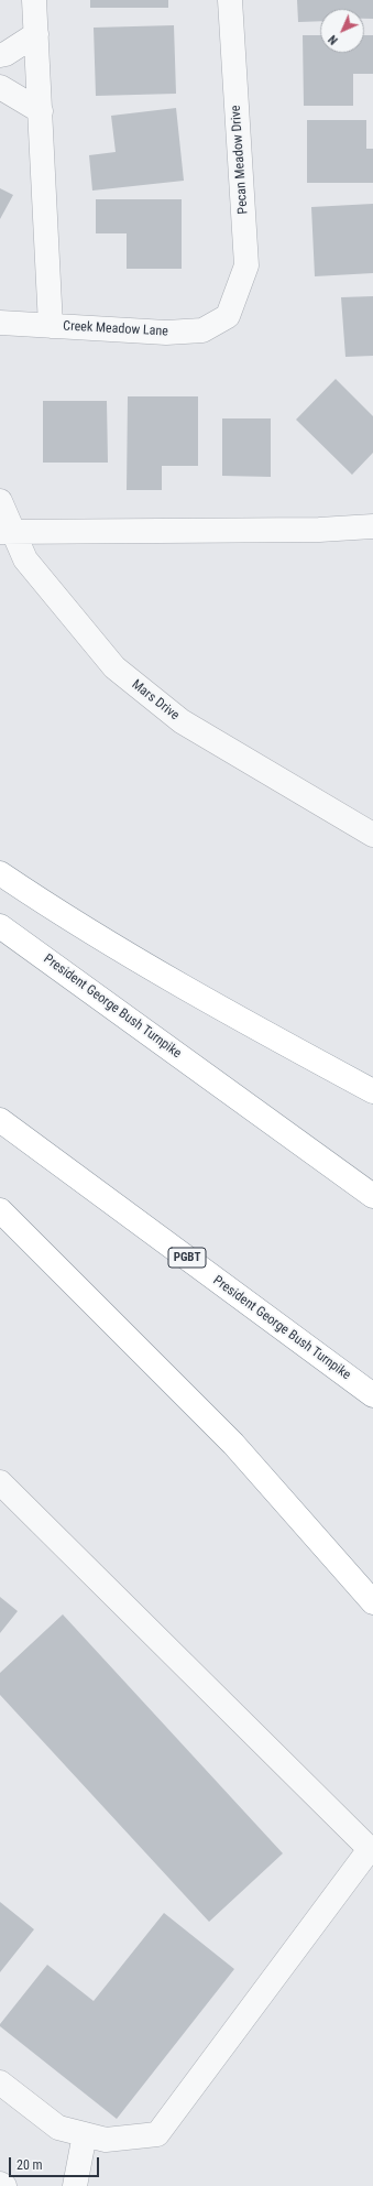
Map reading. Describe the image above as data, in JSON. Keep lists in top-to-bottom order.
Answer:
{
  "streets": {
    "highway": ["President George Bush Turnpike", "PGBT"],
    "street": ["Pecan Meadow Drive", "Creek Meadow Lane", "Mars Drive"]
  },
  "crossings": [
    ["Pecan Meadow Drive", "Creek Meadow Lane"]
  ],
  "scale_bar": "20 m",
  "north": "bottom left"
}
